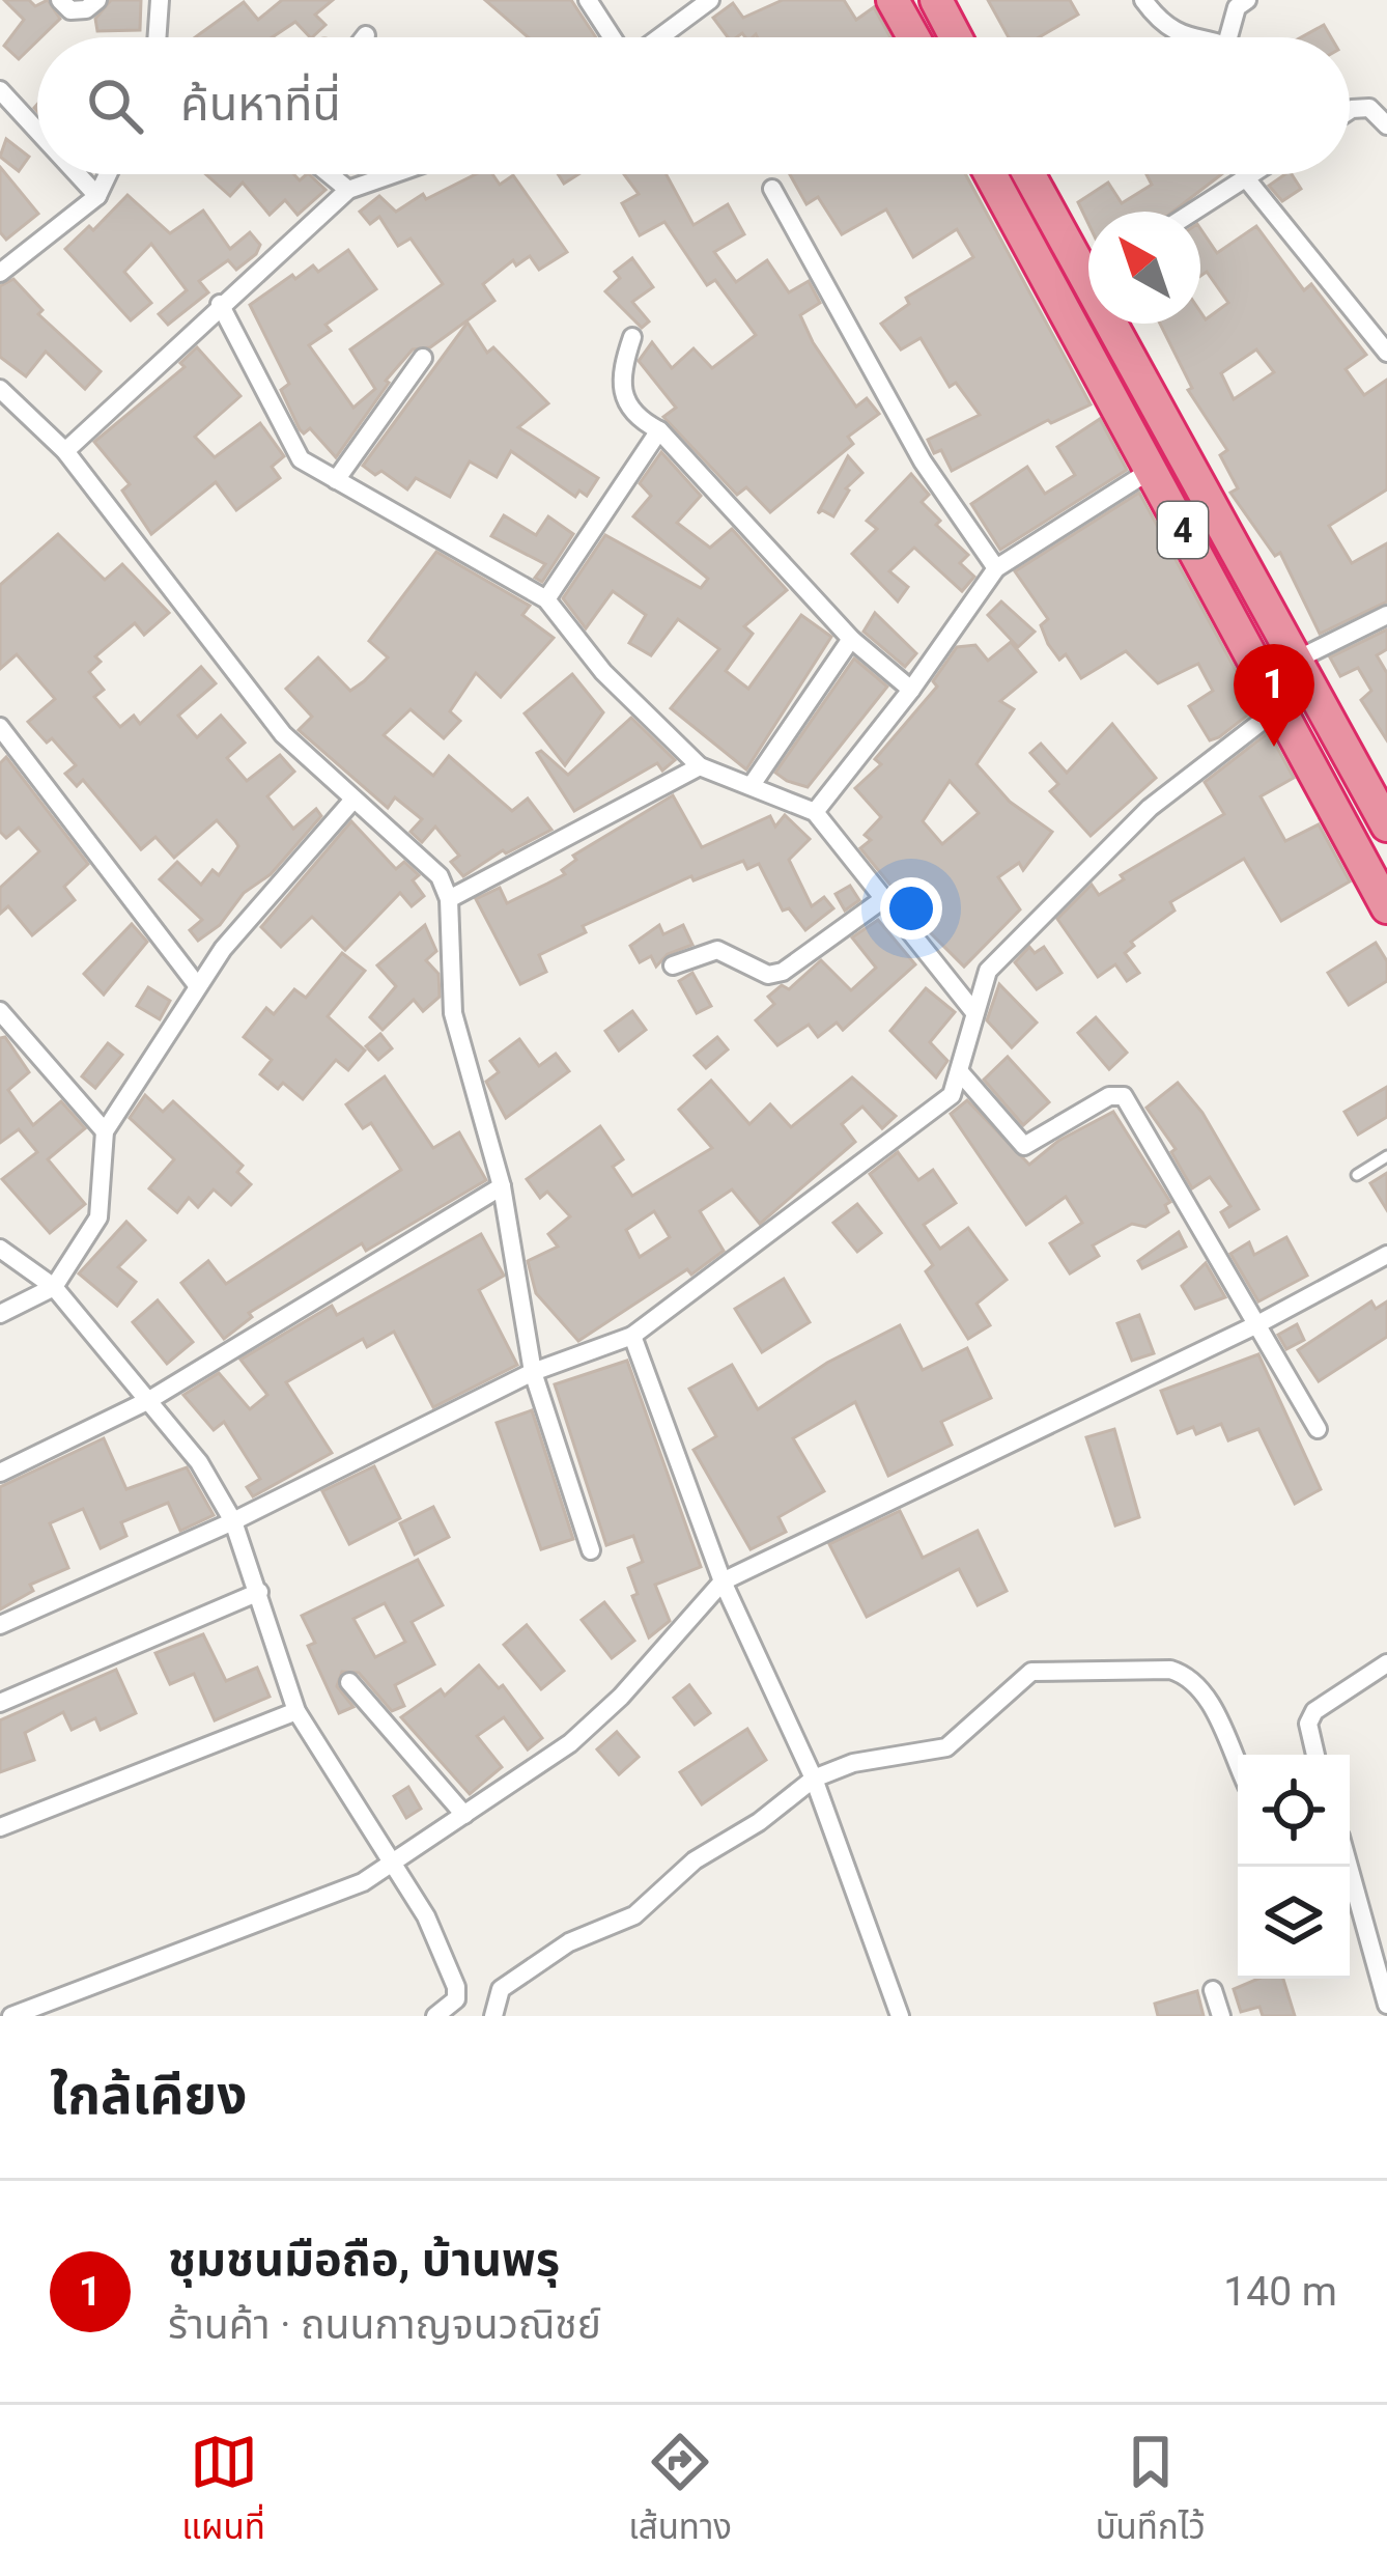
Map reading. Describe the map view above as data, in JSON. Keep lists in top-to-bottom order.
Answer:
{
  "streets": {
    "highway": ["4"]
  },
  "north": "top left",
  "page": {
    "search": "ค้นหาที่นี่",
    "pins": "1",
    "heading": "ใกล้เคียง",
    "list": [
      {
        "mark": "1",
        "name": "ชุมชนมือถือ, บ้านพรุ",
        "note": "ร้านค้า · ถนนกาญจนวณิชย์",
        "value": "140 m"
      }
    ],
    "nav": ["แผนที่", "เส้นทาง", "บันทึกไว้"]
  }
}
